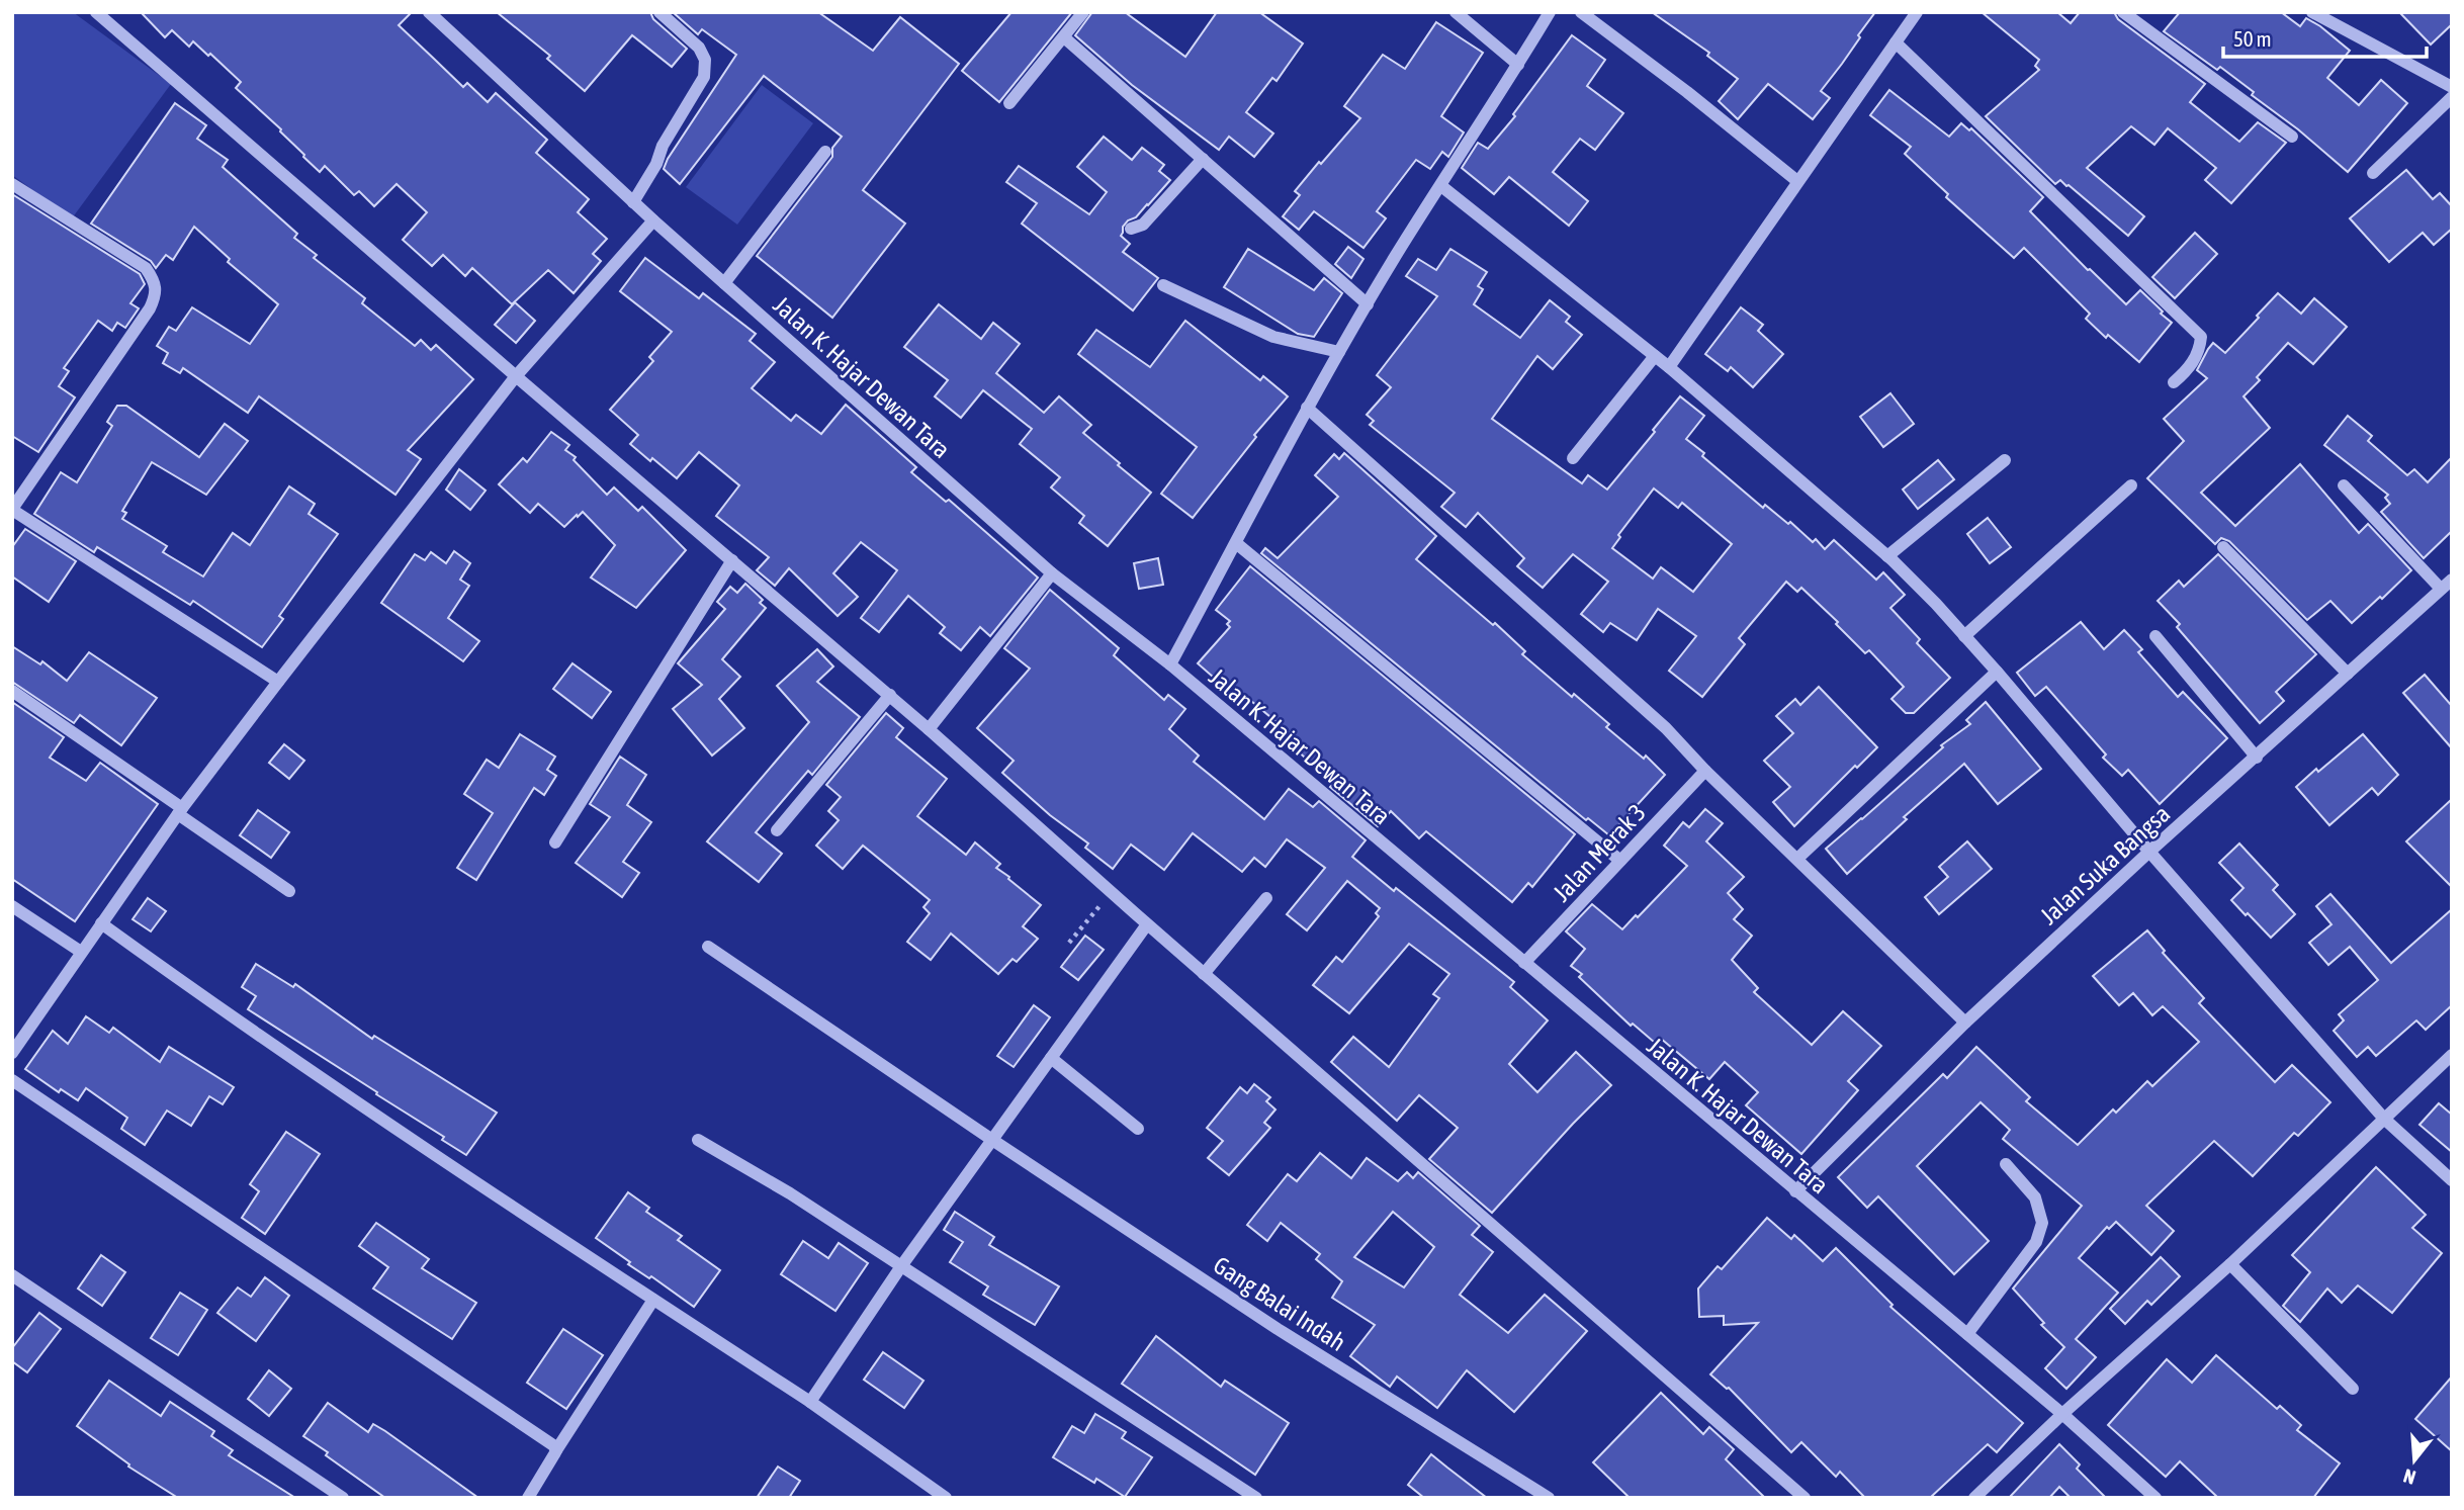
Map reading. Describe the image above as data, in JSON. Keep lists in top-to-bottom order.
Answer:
{
  "streets": {
    "street": [
      "Jalan K. Hajar Dewan Tara",
      "Jalan Merak 3",
      "Jalan Suka Bangsa",
      "Gang Balai Indah"
    ]
  },
  "crossings": [
    ["Jalan K. Hajar Dewan Tara", "Jalan Merak 3"],
    ["Jalan K. Hajar Dewan Tara", "Jalan Suka Bangsa"]
  ],
  "scale_bar": "50 m",
  "north": "bottom"
}
